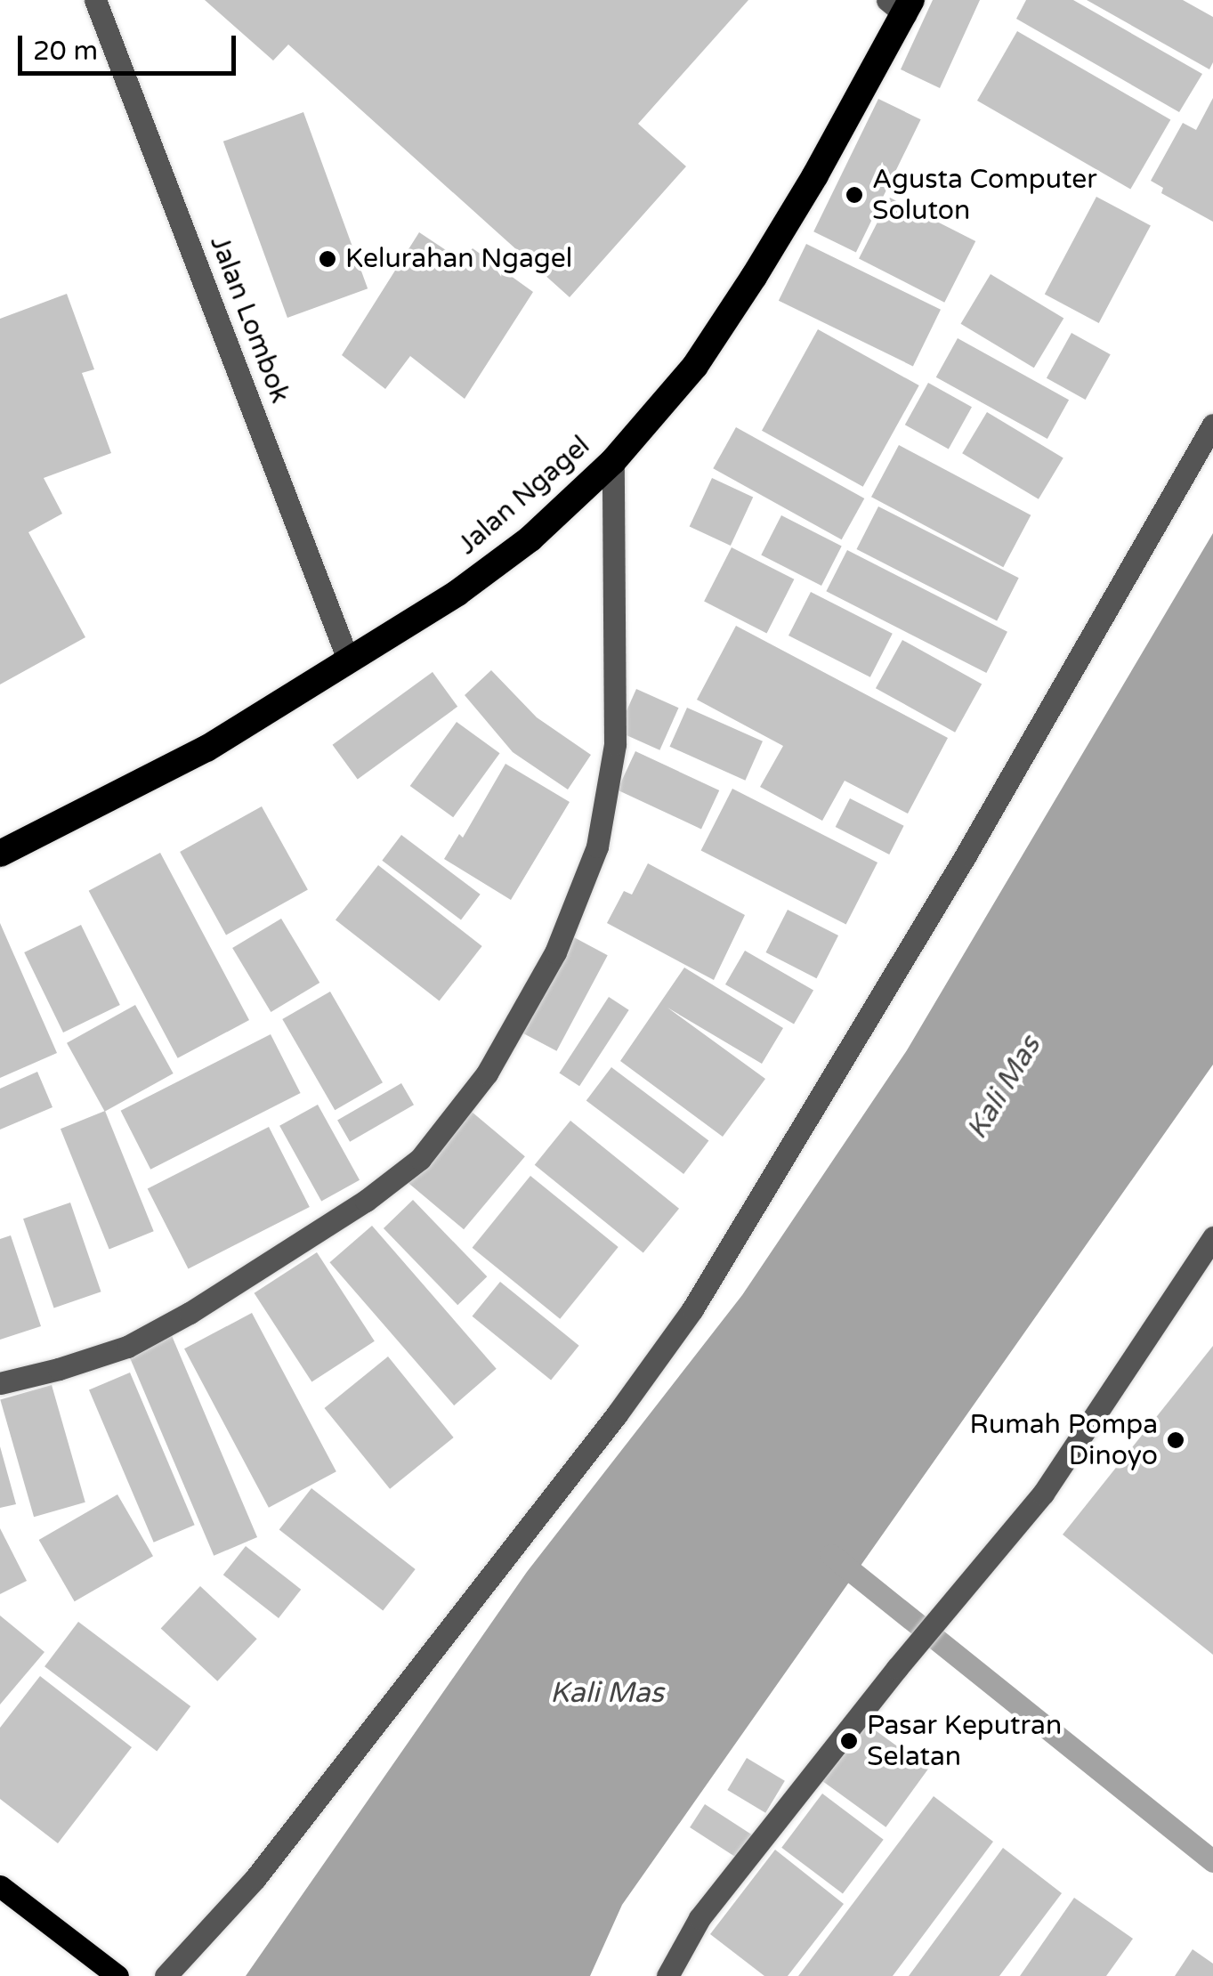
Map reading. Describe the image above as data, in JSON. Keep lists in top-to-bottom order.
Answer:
{
  "streets": {
    "highway": ["Jalan Ngagel"],
    "street": ["Jalan Lombok"]
  },
  "crossings": [
    ["Jalan Lombok", "Jalan Ngagel"]
  ],
  "water": ["Kali Mas"],
  "places": [
    "Agusta Computer Soluton",
    "Kelurahan Ngagel",
    "Rumah Pompa Dinoyo",
    "Pasar Keputran Selatan"
  ],
  "scale_bar": "20 m"
}
